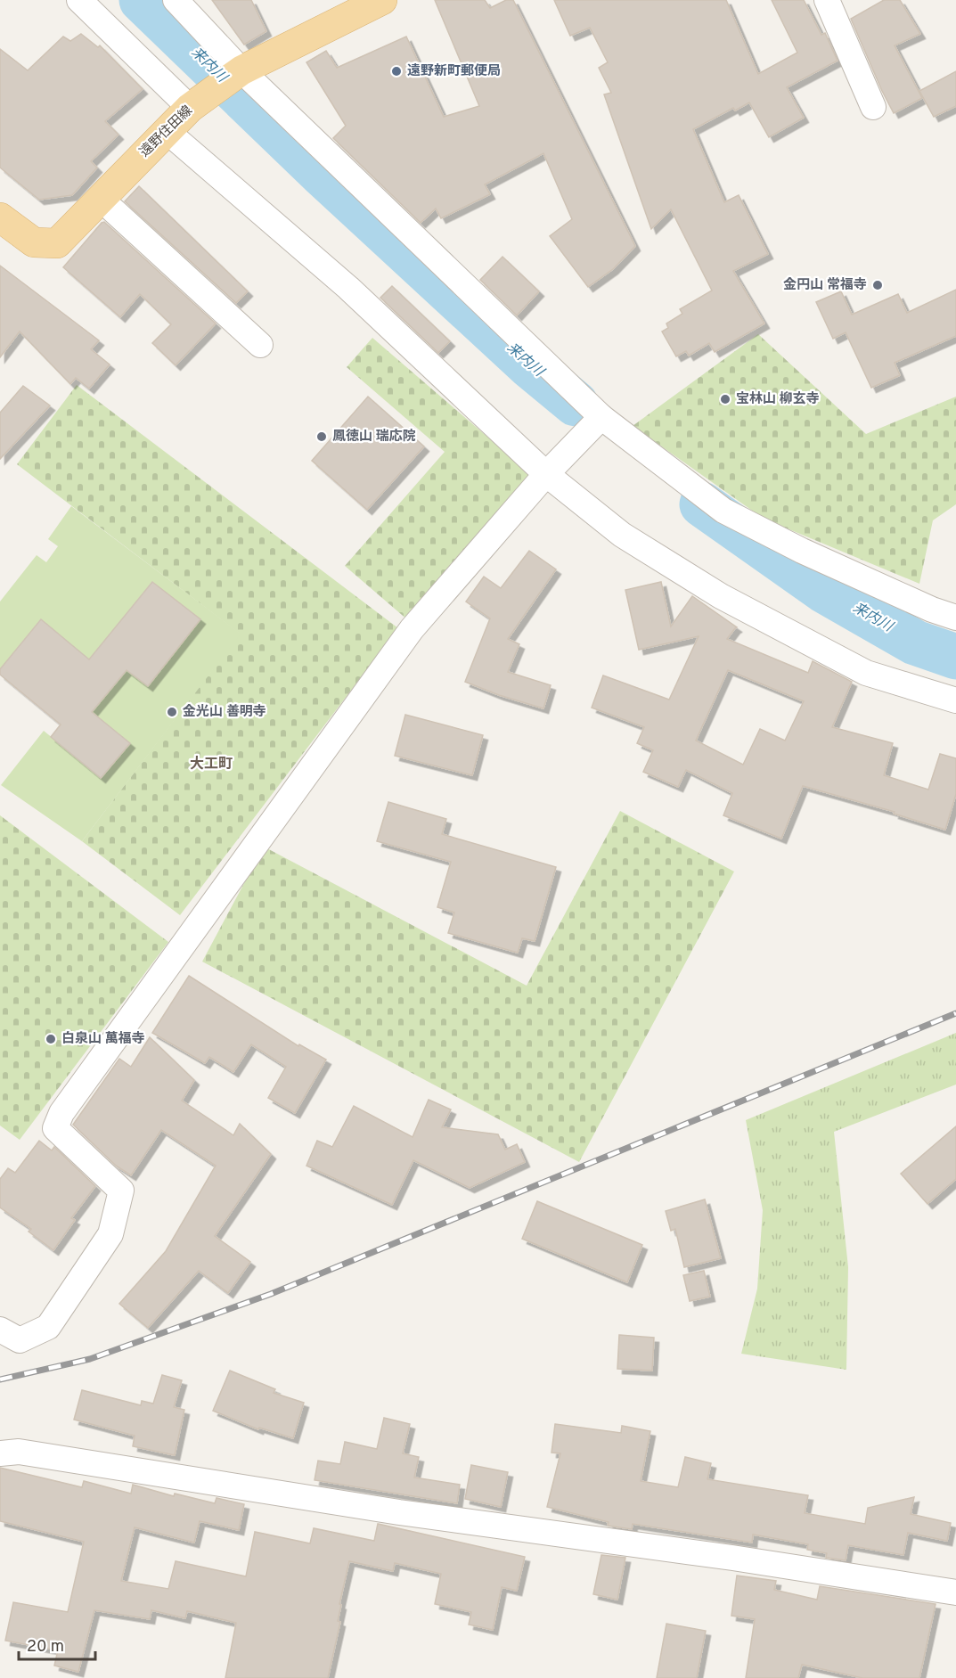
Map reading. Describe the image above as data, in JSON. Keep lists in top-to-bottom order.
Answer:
{
  "streets": {
    "main road": ["遠野住田線"]
  },
  "districts": ["大工町"],
  "water": ["来内川"],
  "places": [
    "遠野新町郵便局",
    "金円山 常福寺",
    "宝林山 柳玄寺",
    "鳳徳山 瑞応院",
    "金光山 善明寺",
    "白泉山 萬福寺"
  ],
  "scale_bar": "20 m"
}
